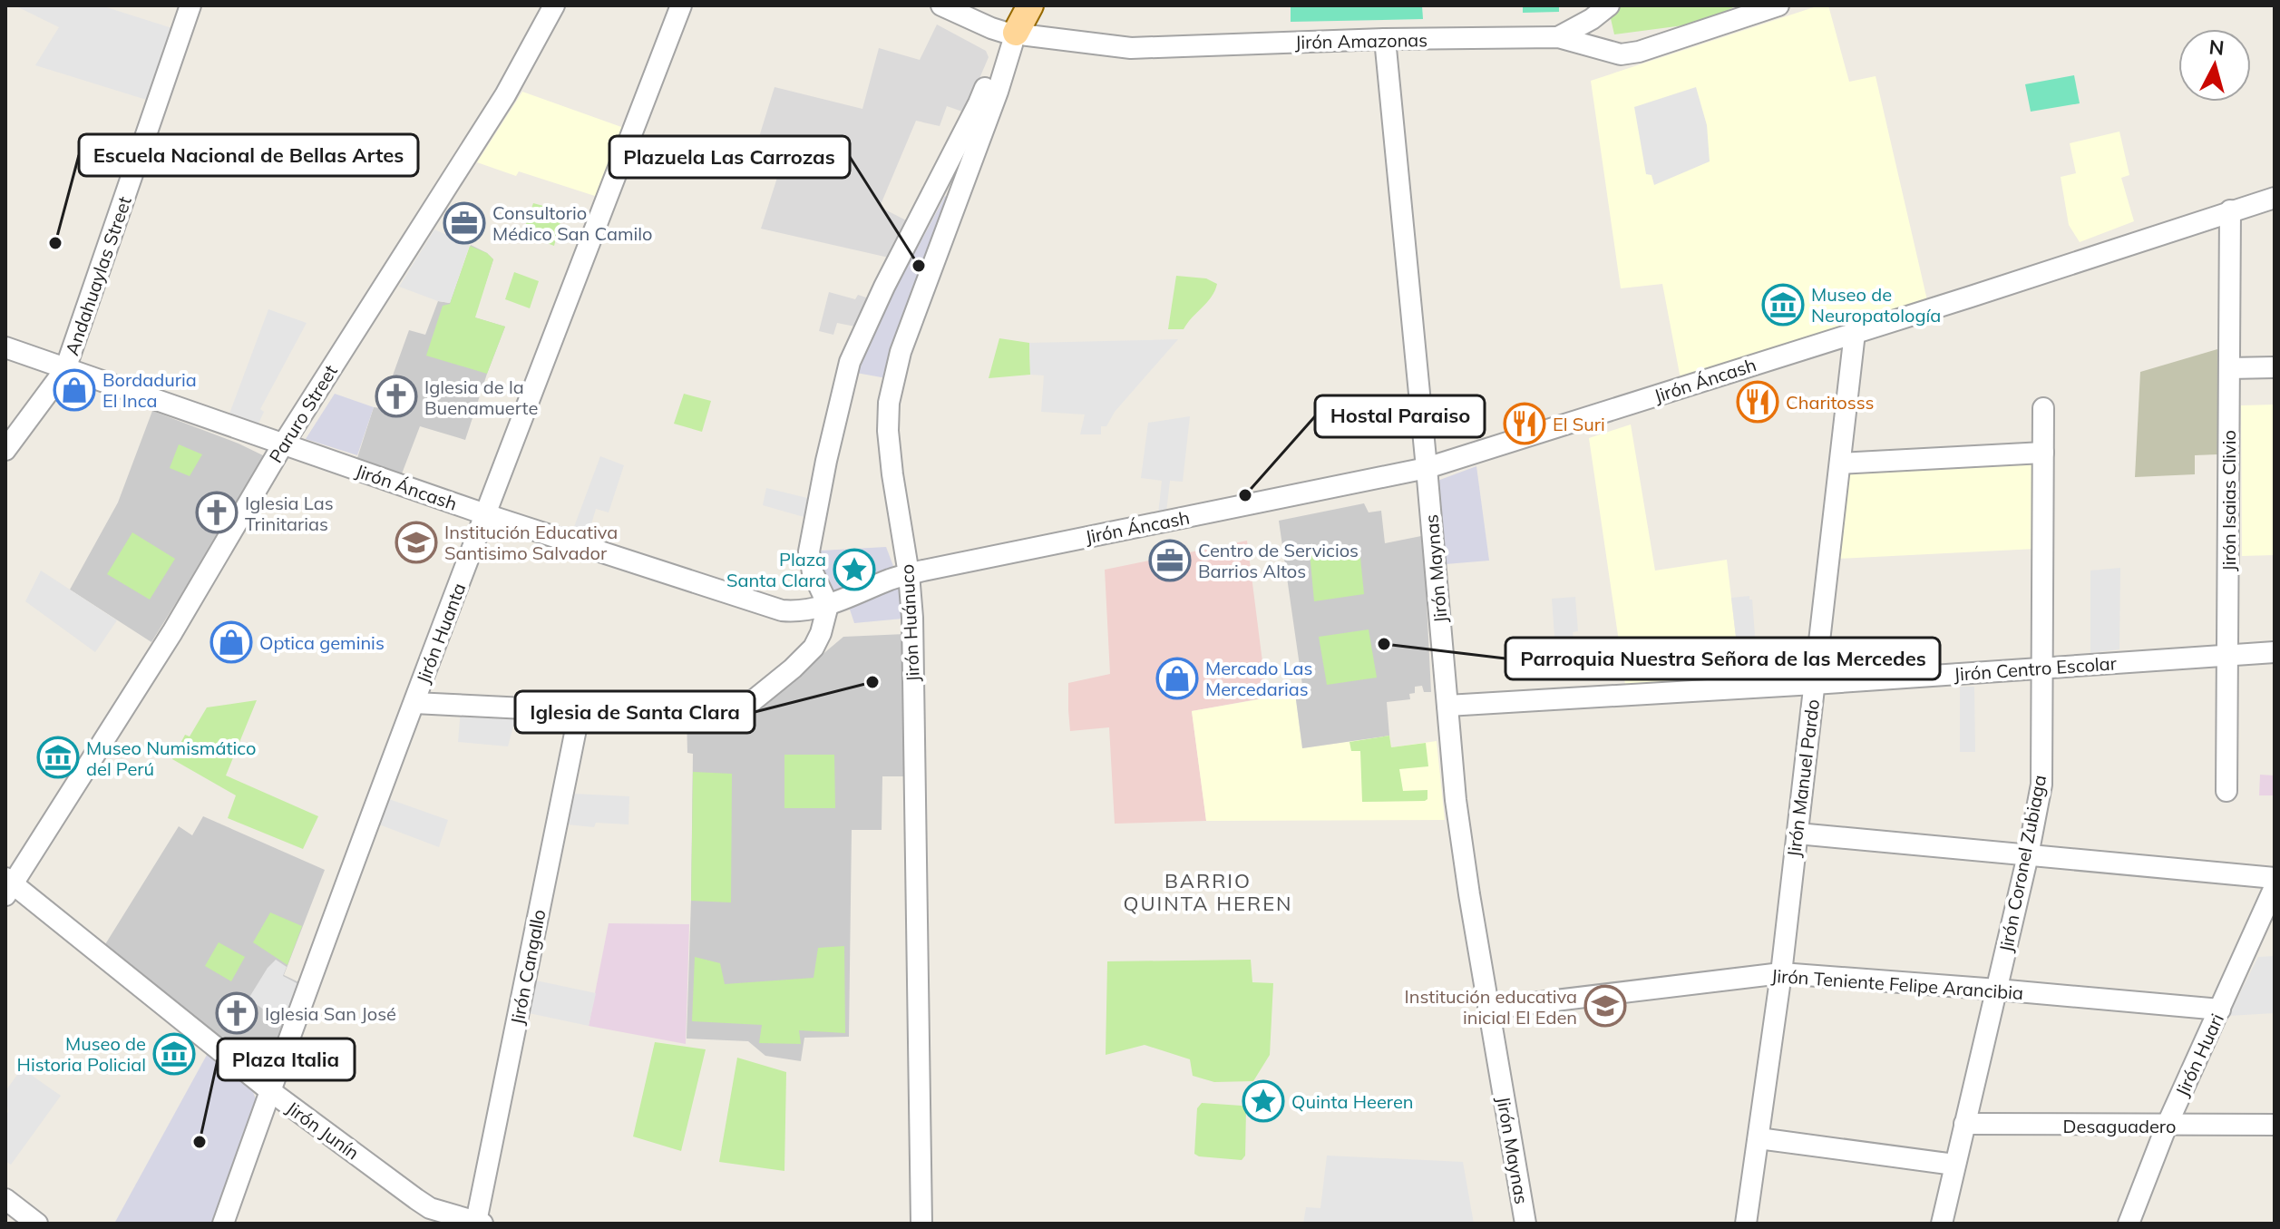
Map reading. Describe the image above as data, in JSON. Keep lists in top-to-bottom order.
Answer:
{
  "streets": {
    "main road": ["Jirón Huánuco"],
    "street": [
      "Jirón Amazonas",
      "Andahuaylas Street",
      "Jirón Áncash",
      "Paruro Street",
      "Jirón Isaias Clivio",
      "Jirón Maynas",
      "Jirón Huanta",
      "Jirón Centro Escolar",
      "Jirón Manuel Pardo",
      "Jirón Coronel Zubiaga",
      "Jirón Cangallo",
      "Jirón Teniente Felipe Arancibia",
      "Jirón Huari",
      "Desaguadero",
      "Jirón Junín"
    ]
  },
  "crossings": [
    ["Jirón Amazonas", "Jirón Maynas"],
    ["Jirón Amazonas", "Jirón Huánuco"],
    ["Andahuaylas Street", "Jirón Áncash"],
    ["Jirón Áncash", "Paruro Street"],
    ["Jirón Áncash", "Jirón Isaias Clivio"],
    ["Jirón Áncash", "Jirón Maynas"],
    ["Jirón Áncash", "Jirón Huánuco"],
    ["Jirón Áncash", "Jirón Huanta"],
    ["Jirón Áncash", "Jirón Manuel Pardo"],
    ["Paruro Street", "Jirón Junín"],
    ["Jirón Isaias Clivio", "Jirón Centro Escolar"],
    ["Jirón Maynas", "Jirón Centro Escolar"],
    ["Jirón Maynas", "Jirón Teniente Felipe Arancibia"],
    ["Jirón Huanta", "Jirón Junín"],
    ["Jirón Centro Escolar", "Jirón Manuel Pardo"],
    ["Jirón Centro Escolar", "Jirón Coronel Zubiaga"],
    ["Jirón Manuel Pardo", "Jirón Teniente Felipe Arancibia"],
    ["Jirón Coronel Zubiaga", "Jirón Teniente Felipe Arancibia"],
    ["Jirón Coronel Zubiaga", "Desaguadero"],
    ["Jirón Cangallo", "Jirón Junín"],
    ["Jirón Teniente Felipe Arancibia", "Jirón Huari"],
    ["Jirón Huari", "Desaguadero"]
  ],
  "districts": ["BARRIO QUINTA HEREN"],
  "places": {
    "office": ["Consultorio Médico San Camilo", "Centro de Servicios Barrios Altos"],
    "other": [
      "Escuela Nacional de Bellas Artes",
      "Plazuela Las Carrozas",
      "Hostal Paraiso",
      "Parroquia Nuestra Señora de las Mercedes",
      "Iglesia de Santa Clara",
      "Plaza Italia"
    ],
    "museum": ["Museo de Neuropatología", "Museo Numismático del Perú", "Museo de Historia Policial"],
    "shop": ["Bordaduria El Inca", "Optica geminis", "Mercado Las Mercedarias"],
    "church": ["Iglesia de la Buenamuerte", "Iglesia Las Trinitarias", "Iglesia San José"],
    "restaurant": ["Charitosss", "El Suri"],
    "school or university": ["Institución Educativa Santisimo Salvador", "Institución educativa inicial El Eden"],
    "place": ["Plaza Santa Clara", "Quinta Heeren"]
  },
  "north": "top"
}
